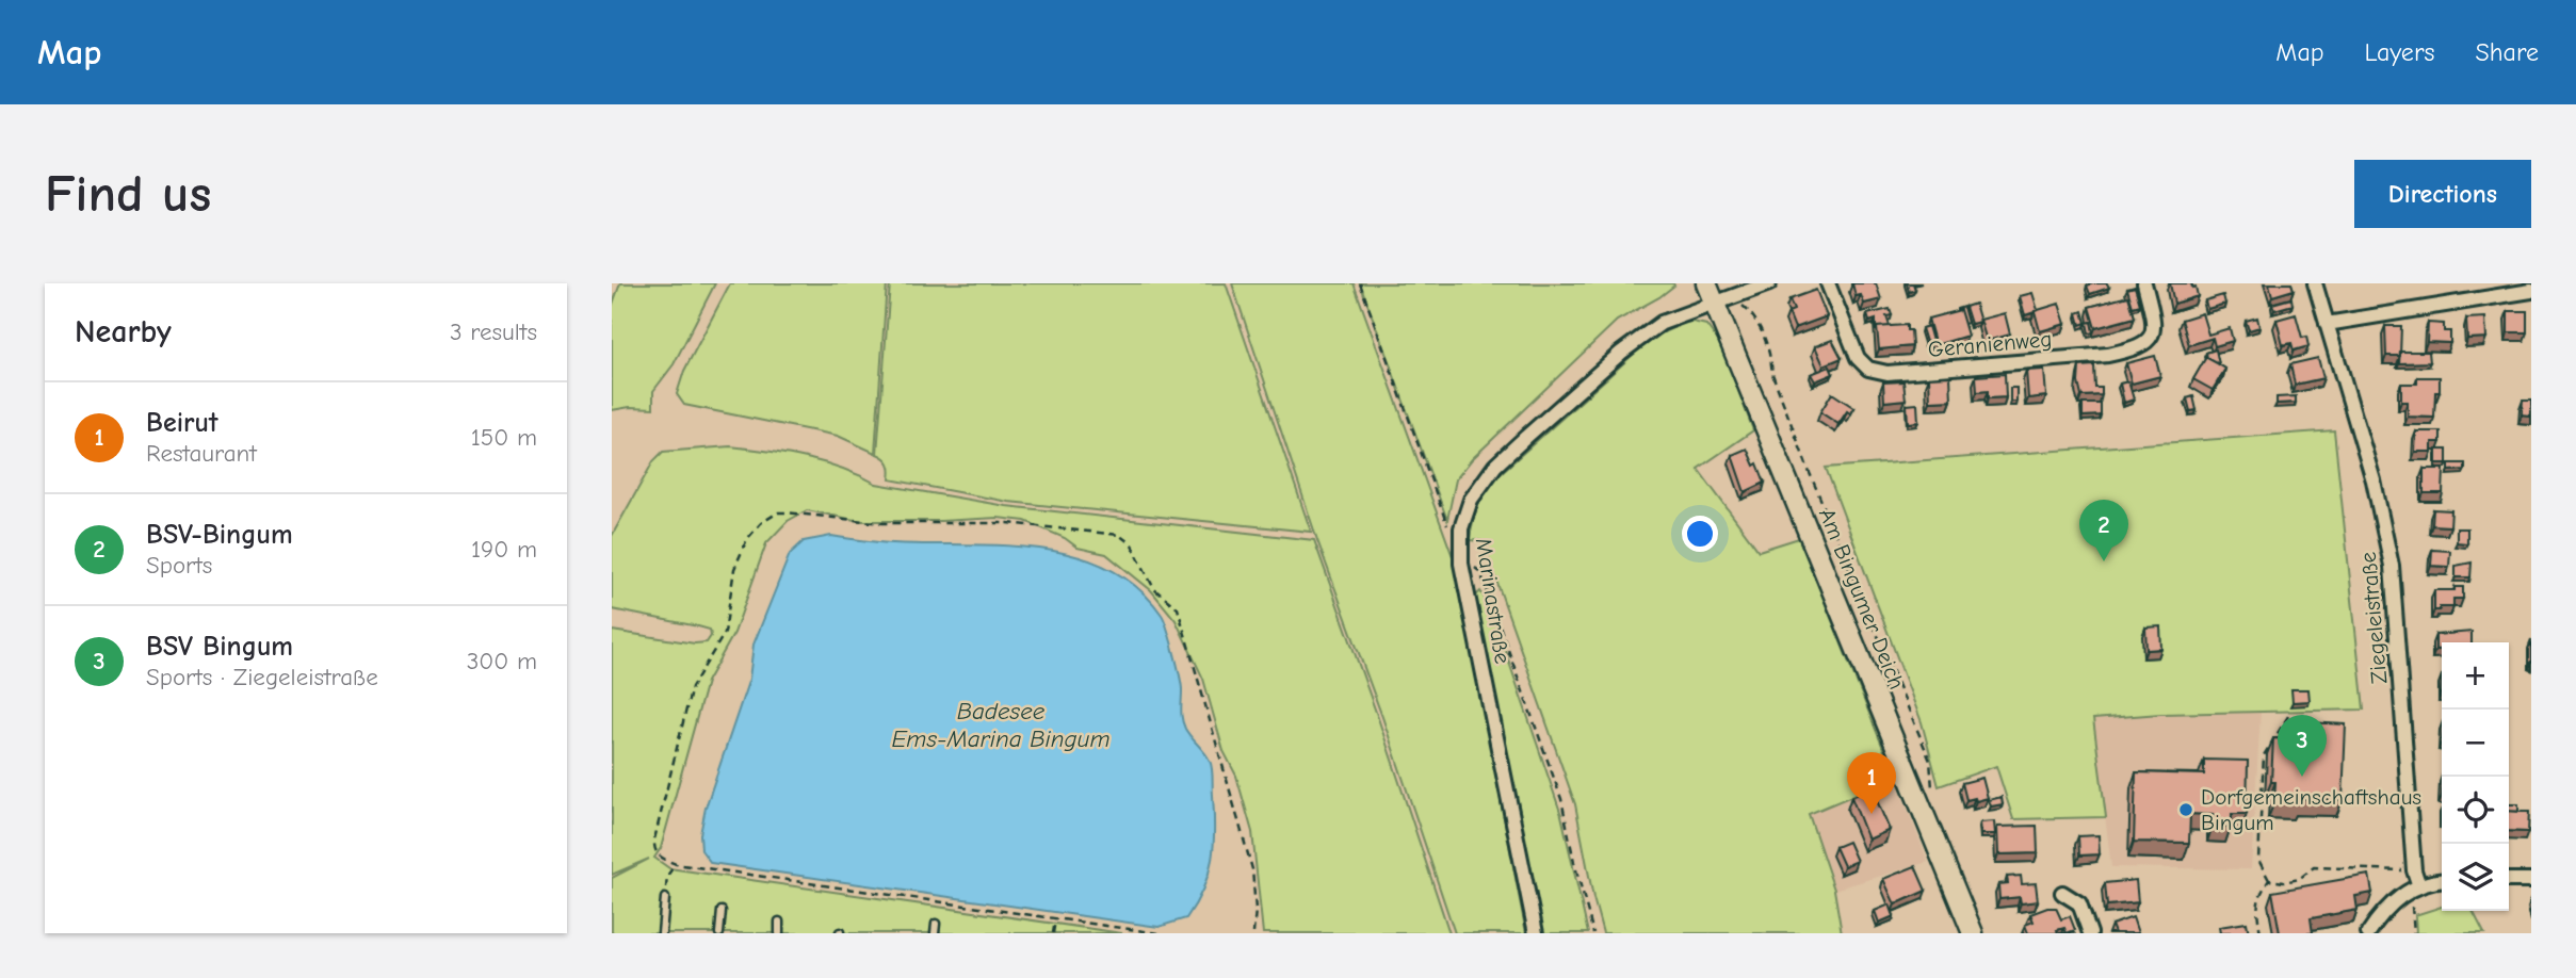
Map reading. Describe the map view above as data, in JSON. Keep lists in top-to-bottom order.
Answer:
{
  "streets": {
    "main road": ["Am Bingumer Deich"],
    "street": ["Geranienweg", "Marinastraße", "Ziegeleistraße"]
  },
  "crossings": [
    ["Am Bingumer Deich", "Marinastraße"]
  ],
  "water": ["Badesee Ems-Marina Bingum"],
  "places": ["Dorfgemeinschaftshaus Bingum"],
  "page": {
    "header": "Map",
    "nav": ["Map", "Layers", "Share"],
    "buttons": "Directions",
    "title": "Find us",
    "heading": ["Nearby", "3 results"],
    "list": [
      {
        "mark": "1",
        "name": "Beirut",
        "note": "Restaurant",
        "value": "150 m"
      },
      {
        "mark": "2",
        "name": "BSV-Bingum",
        "note": "Sports",
        "value": "190 m"
      },
      {
        "mark": "3",
        "name": "BSV Bingum",
        "note": "Sports · Ziegeleistraße",
        "value": "300 m"
      }
    ],
    "pins": ["2", "3", "1"],
    "map_buttons": ["+", "−"]
  }
}
